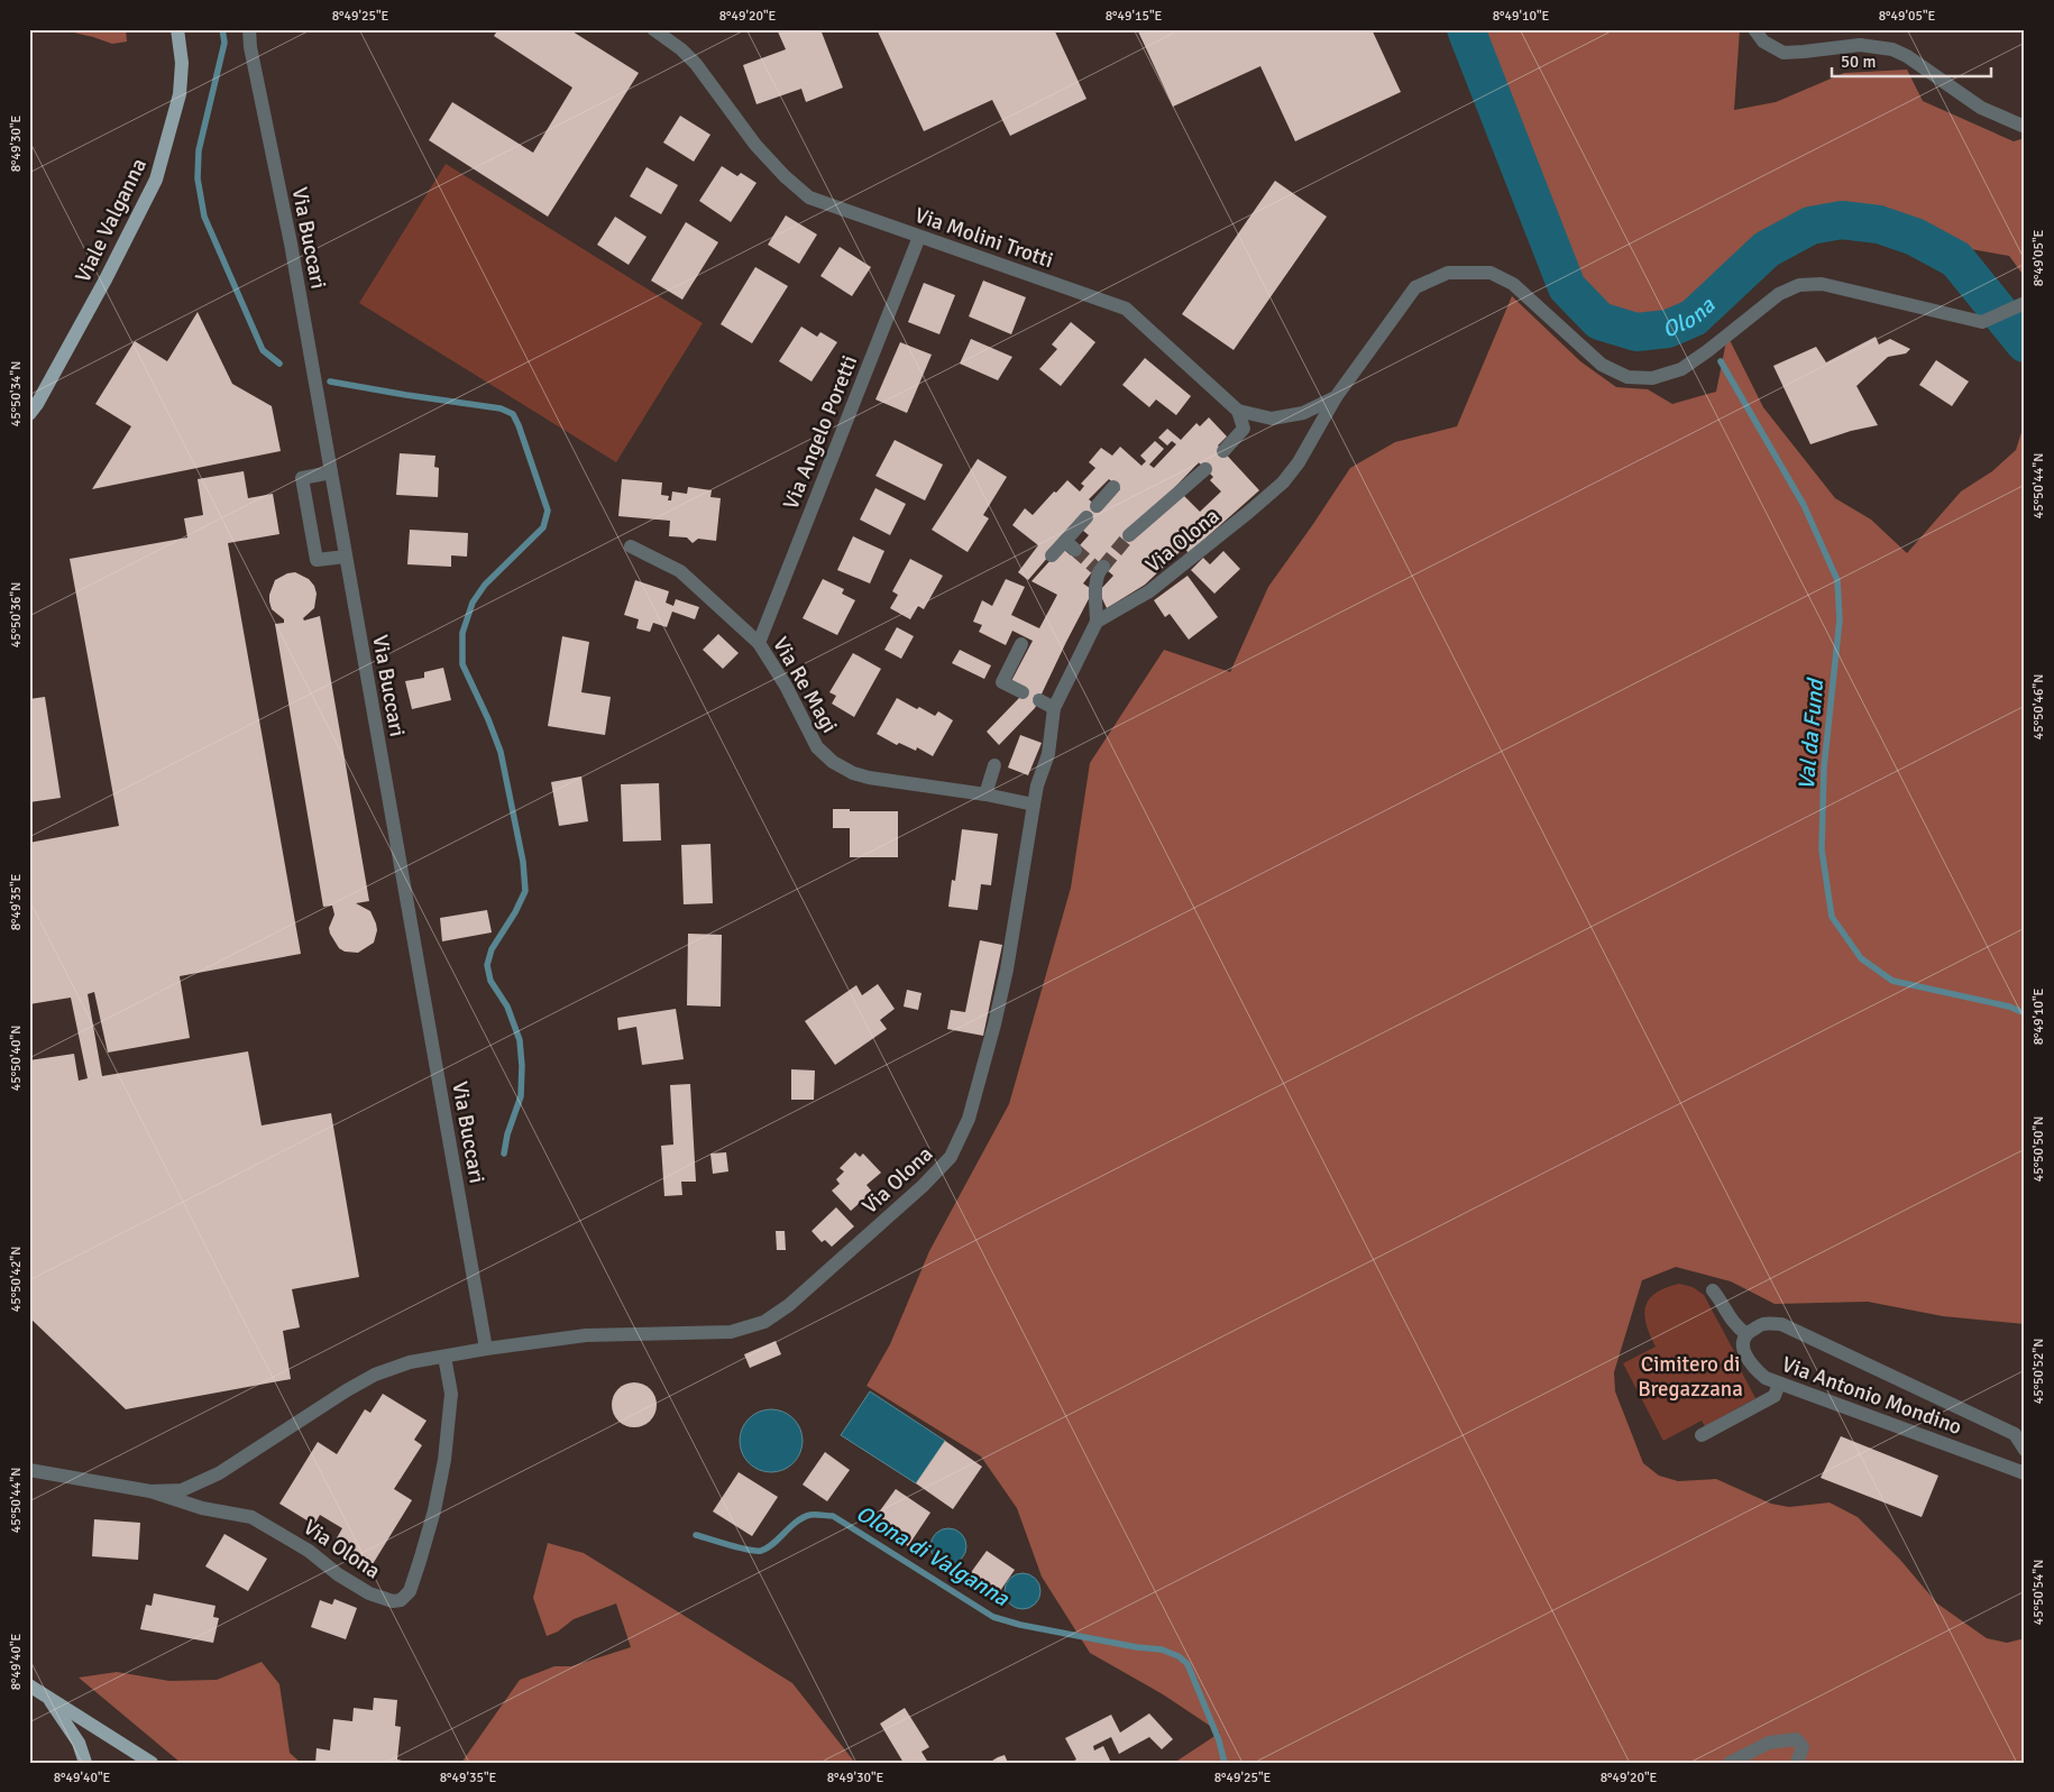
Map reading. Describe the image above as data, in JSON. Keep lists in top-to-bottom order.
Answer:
{
  "streets": {
    "main road": ["Viale Valganna"],
    "street": [
      "Via Molini Trotti",
      "Via Buccari",
      "Via Angelo Poretti",
      "Via Olona",
      "Via Re Magi",
      "Via Antonio Mondino"
    ]
  },
  "crossings": [
    ["Via Molini Trotti", "Via Angelo Poretti"],
    ["Via Molini Trotti", "Via Olona"],
    ["Via Buccari", "Via Olona"],
    ["Via Angelo Poretti", "Via Re Magi"],
    ["Via Olona", "Via Re Magi"]
  ],
  "water": ["Olona", "Val da Fund", "Olona di Valganna"],
  "parks": ["Cimitero di Bregazzana"],
  "scale_bar": "50 m",
  "coordinates": [
    "8°49'25\"E",
    "8°49'20\"E",
    "8°49'15\"E",
    "8°49'10\"E",
    "8°49'05\"E",
    "8°49'30\"E",
    "45°50'34\"N",
    "45°50'44\"N",
    "45°50'36\"N",
    "45°50'46\"N",
    "8°49'35\"E",
    "45°50'40\"N",
    "45°50'50\"N",
    "45°50'42\"N",
    "45°50'52\"N",
    "45°50'54\"N",
    "8°49'40\"E"
  ]
}
